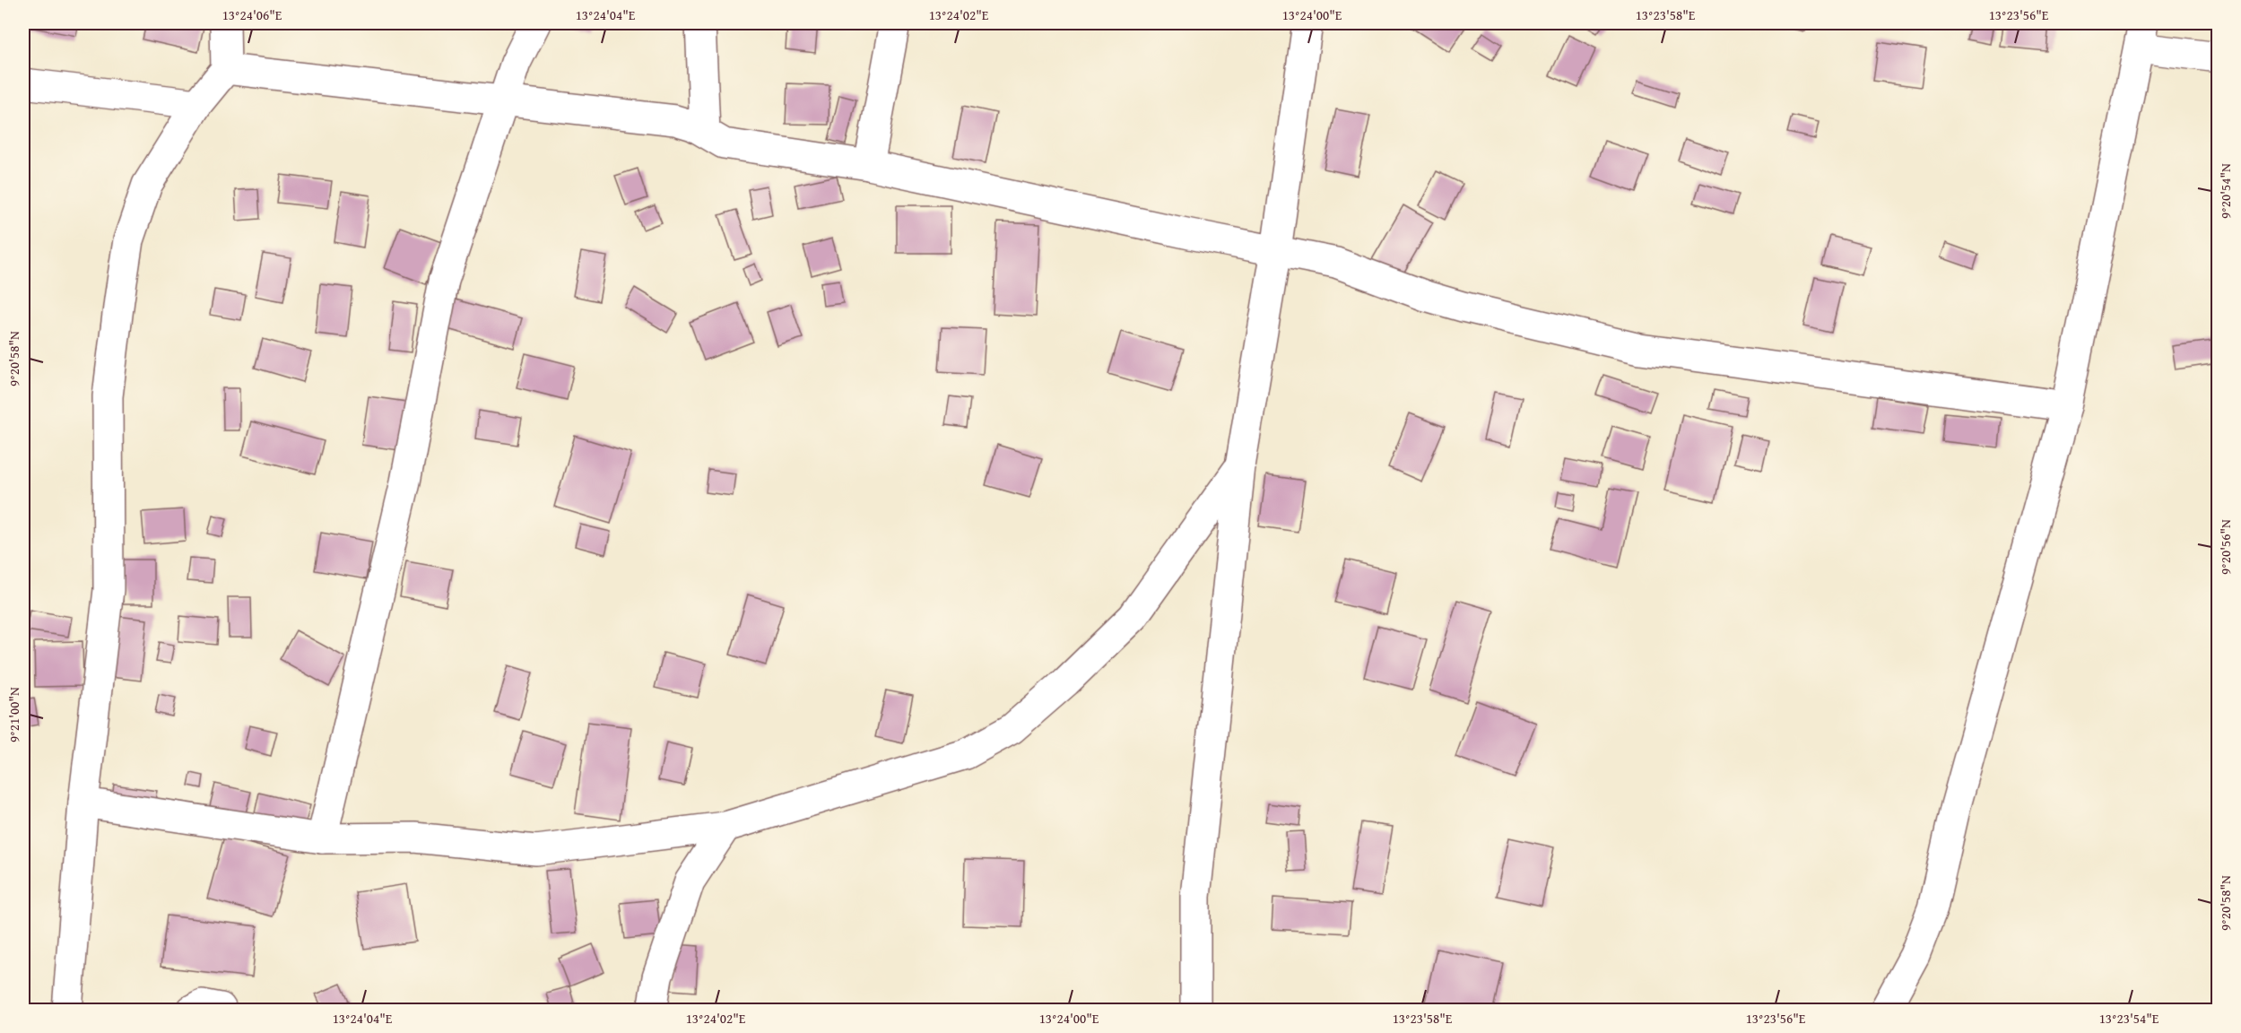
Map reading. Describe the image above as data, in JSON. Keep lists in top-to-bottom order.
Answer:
{
  "coordinates": [
    "13°24'06\"E",
    "13°24'04\"E",
    "13°24'02\"E",
    "13°24'00\"E",
    "13°23'58\"E",
    "13°23'56\"E",
    "9°20'54\"N",
    "9°20'58\"N",
    "9°20'56\"N",
    "9°21'00\"N",
    "13°23'54\"E"
  ]
}
